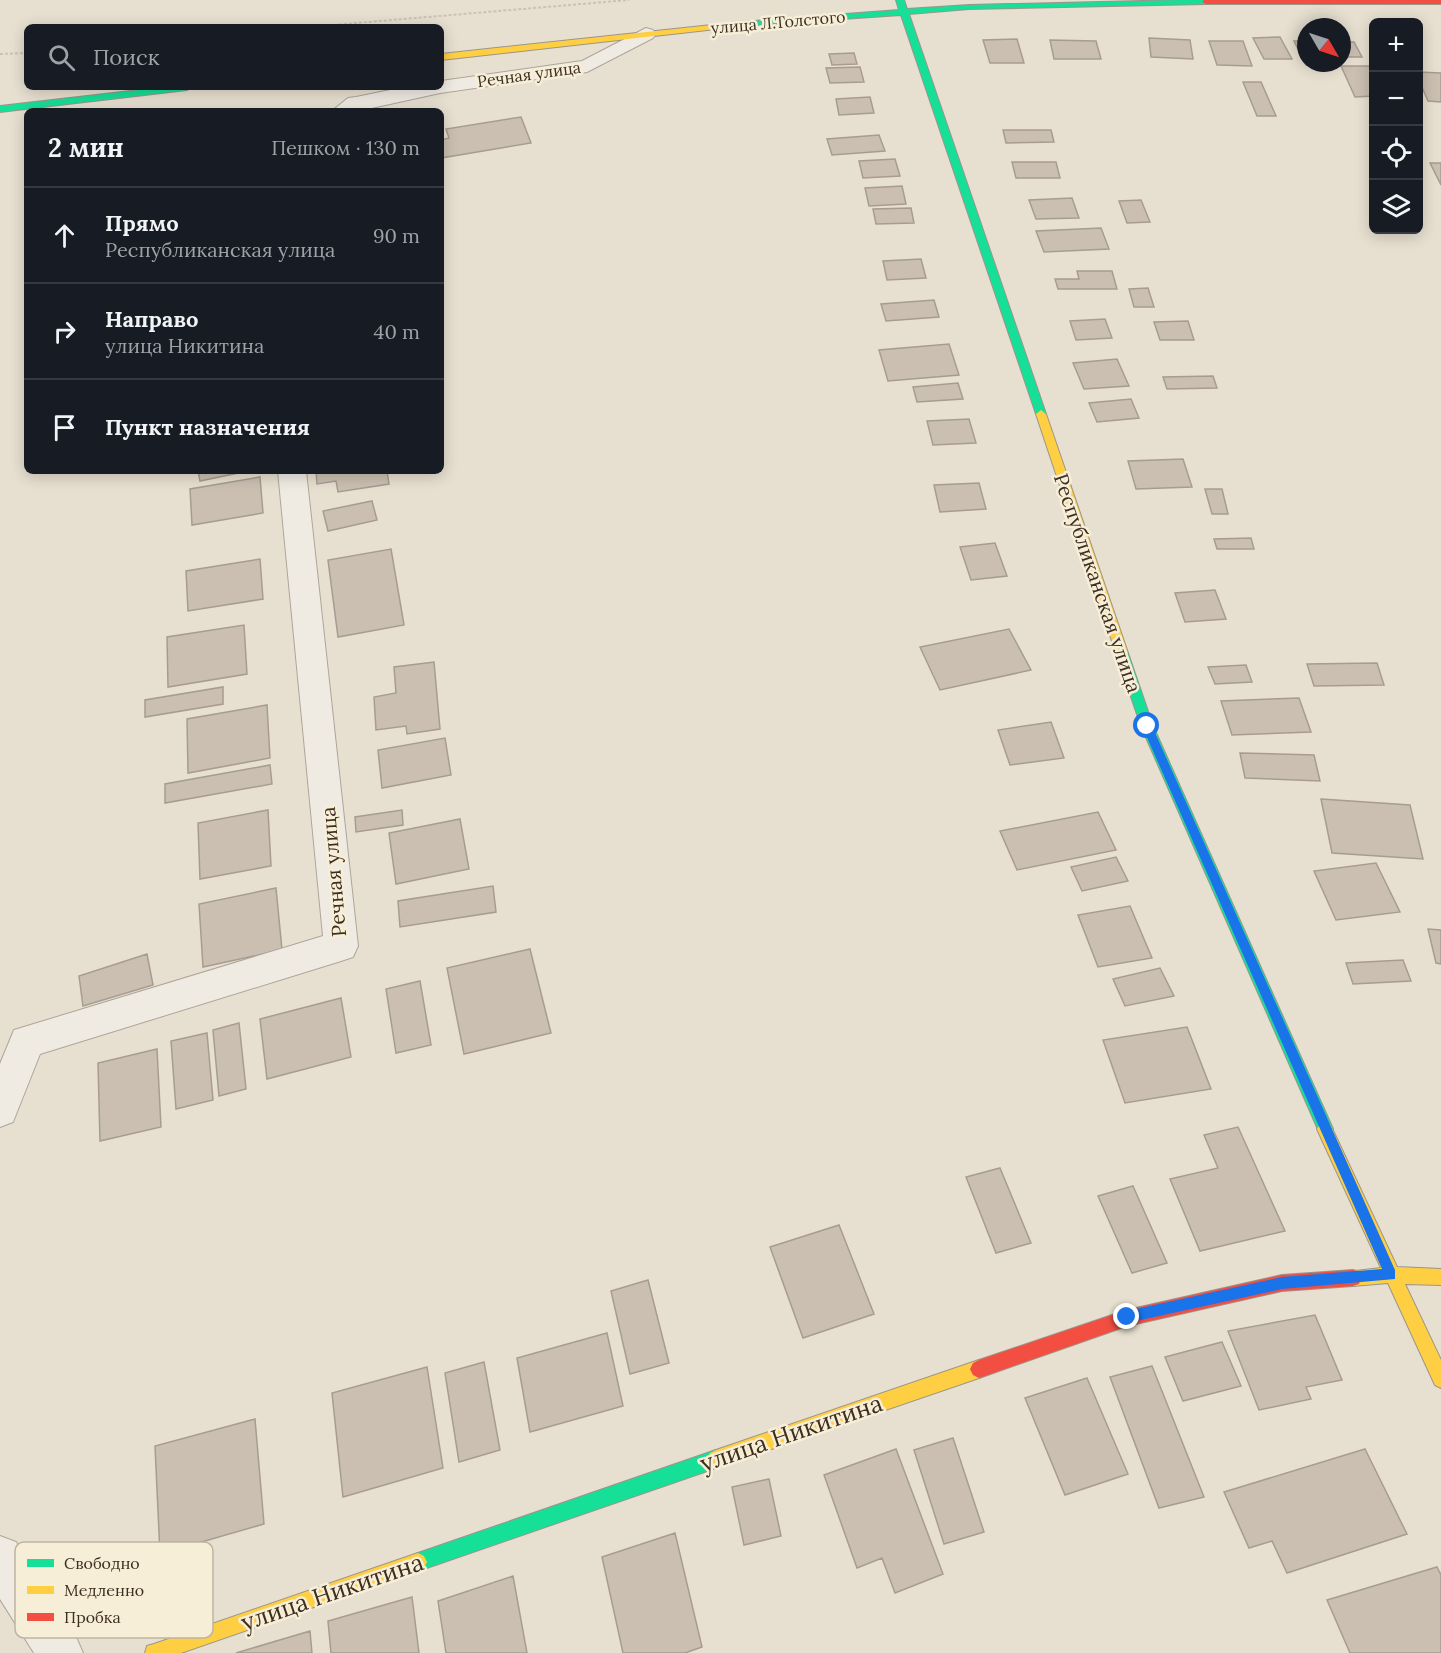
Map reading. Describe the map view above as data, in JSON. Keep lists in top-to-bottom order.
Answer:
{
  "streets": {
    "street": [
      "улица Л.Толстого",
      "Речная улица",
      "Республиканская улица",
      "улица Никитина"
    ]
  },
  "crossings": [
    ["улица Л.Толстого", "Речная улица"],
    ["улица Л.Толстого", "Республиканская улица"],
    ["Республиканская улица", "улица Никитина"]
  ],
  "legend": ["Свободно", "Медленно", "Пробка"],
  "north": "bottom right",
  "page": {
    "map_buttons": ["+", "−"],
    "search": "Поиск",
    "heading": ["2 мин", "Пешком · 130 m"],
    "list": [
      ["Прямо", "Республиканская улица", "90 m"],
      ["Направо", "улица Никитина", "40 m"],
      "Пункт назначения"
    ]
  }
}
